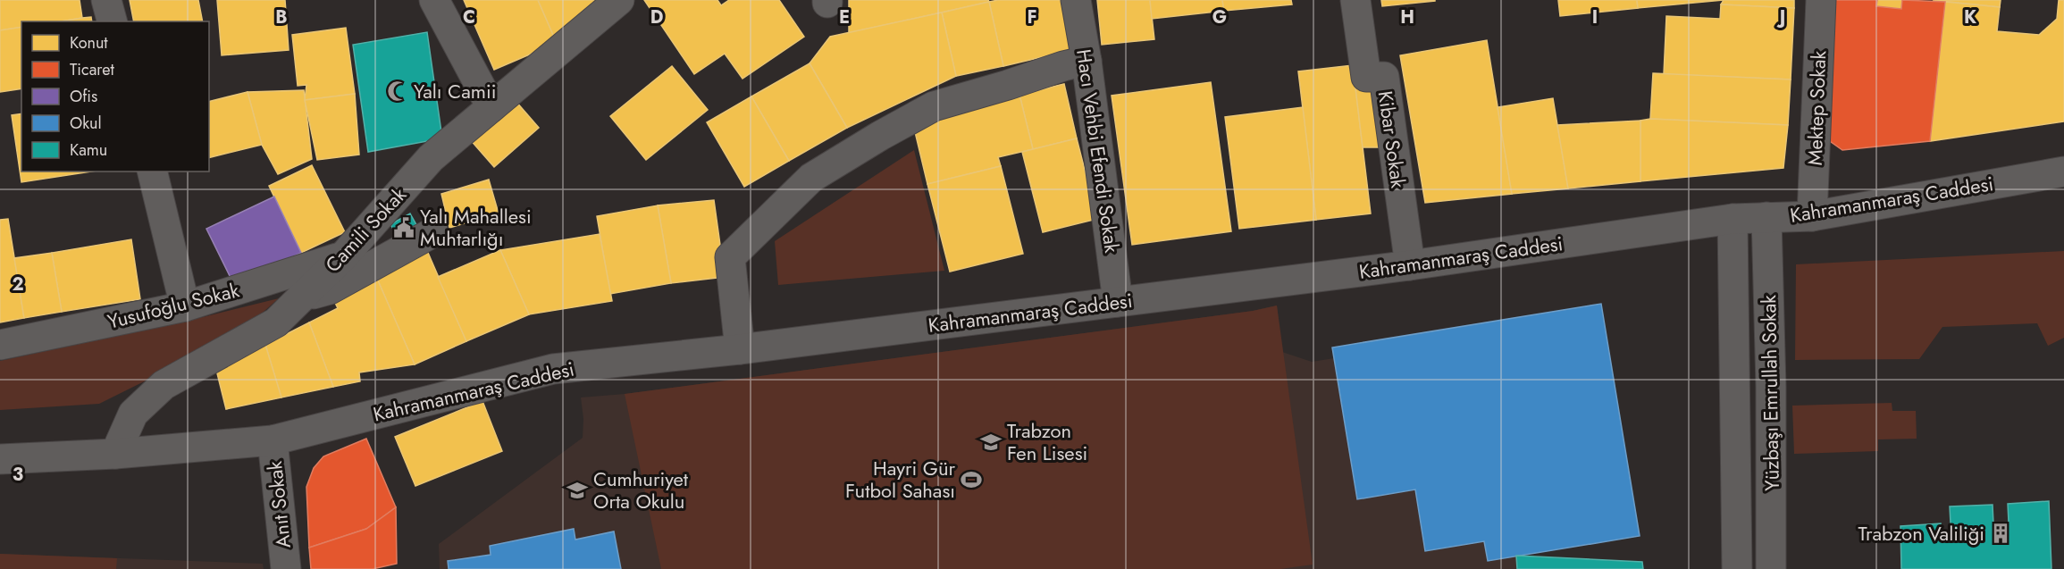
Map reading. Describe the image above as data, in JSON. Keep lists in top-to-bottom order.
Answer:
{
  "streets": {
    "street": [
      "Mektep Sokak",
      "Kibar Sokak",
      "Hacı Vehbi Efendi Sokak",
      "Kahramanmaraş Caddesi",
      "Camili Sokak",
      "Yusufoğlu Sokak",
      "Yüzbaşı Emrullah Sokak",
      "Anıt Sokak"
    ]
  },
  "crossings": [
    ["Mektep Sokak", "Kahramanmaraş Caddesi"],
    ["Kibar Sokak", "Kahramanmaraş Caddesi"],
    ["Hacı Vehbi Efendi Sokak", "Kahramanmaraş Caddesi"],
    ["Kahramanmaraş Caddesi", "Camili Sokak"],
    ["Kahramanmaraş Caddesi", "Yüzbaşı Emrullah Sokak"],
    ["Kahramanmaraş Caddesi", "Anıt Sokak"],
    ["Camili Sokak", "Yusufoğlu Sokak"]
  ],
  "places": {
    "mosque": ["Yalı Camii"],
    "public building": ["Yalı Mahallesi Muhtarlığı"],
    "school or university": ["Trabzon Fen Lisesi", "Cumhuriyet Orta Okulu"],
    "sports": ["Hayri Gür Futbol Sahası"],
    "building": ["Trabzon Valiliği"]
  },
  "legend": [
    "Konut",
    "Ticaret",
    "Ofis",
    "Okul",
    "Kamu"
  ],
  "grid": {
    "columns": [
      "B",
      "C",
      "D",
      "E",
      "F",
      "G",
      "H",
      "I",
      "J",
      "K"
    ],
    "rows": ["2", "3"]
  }
}
